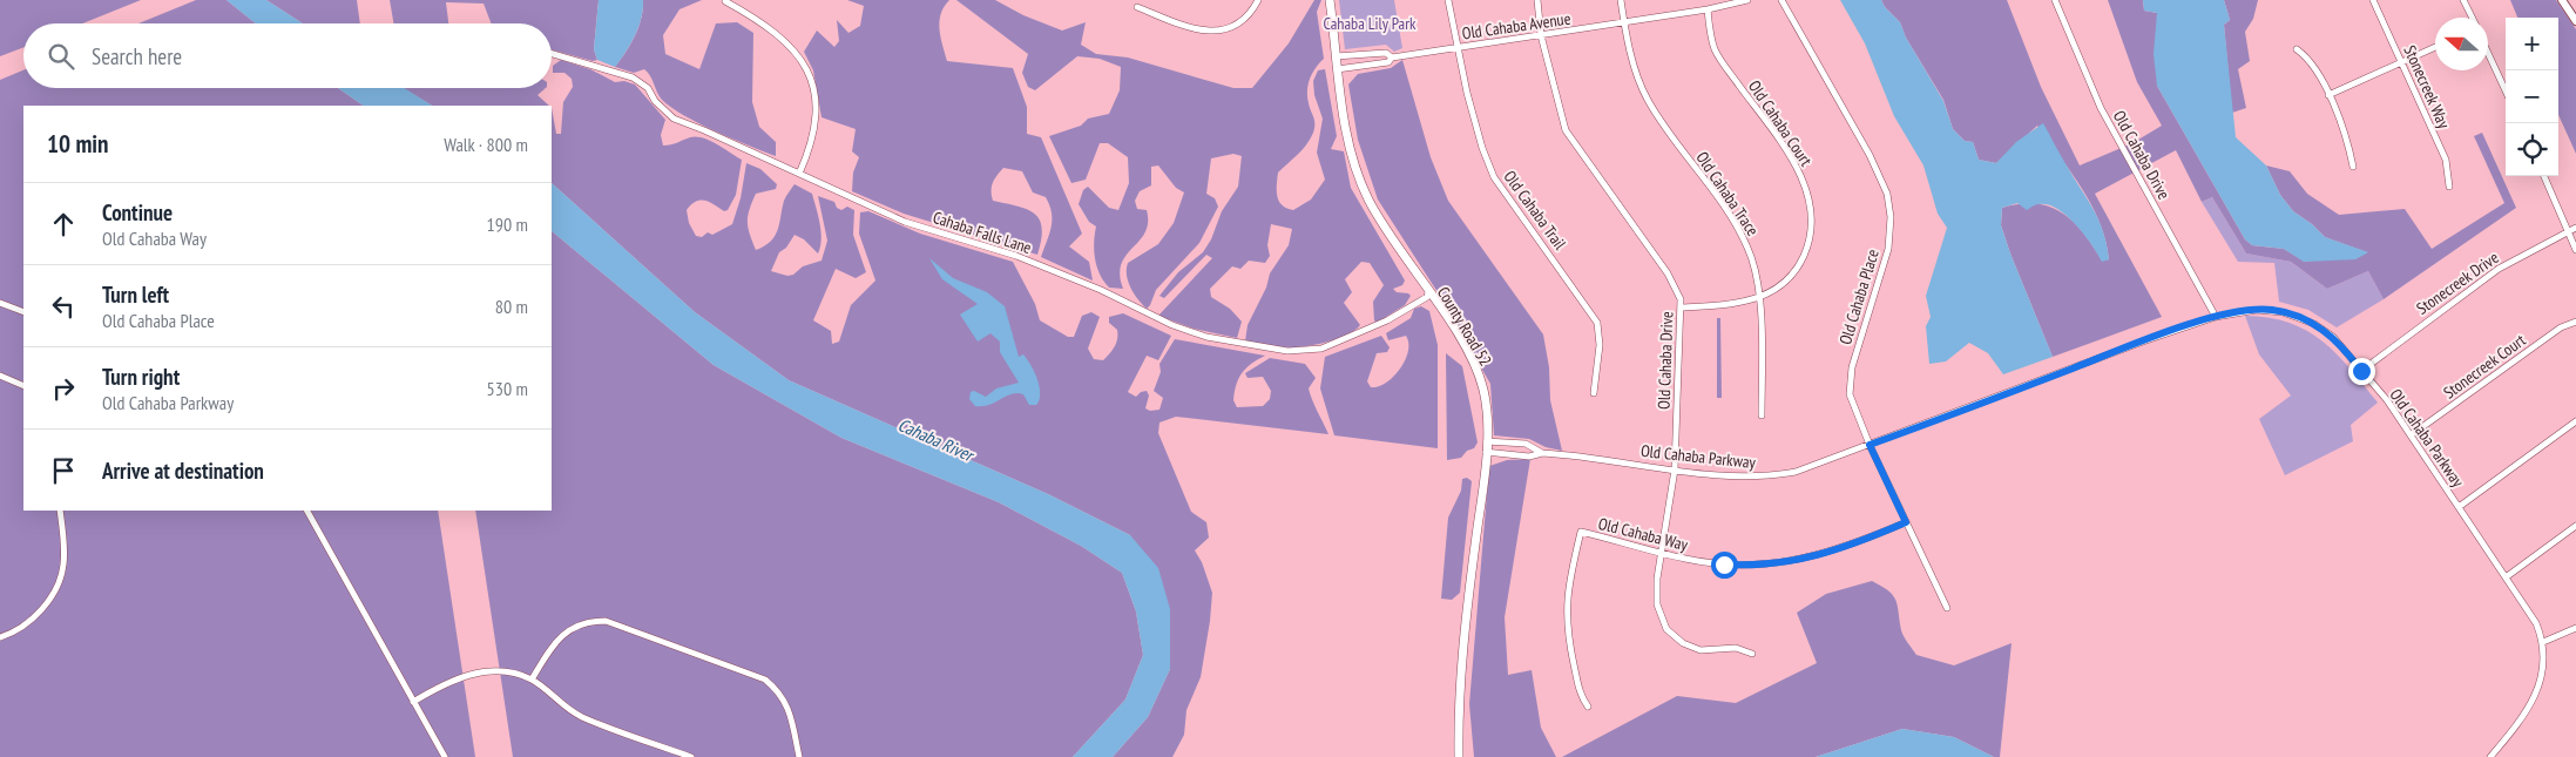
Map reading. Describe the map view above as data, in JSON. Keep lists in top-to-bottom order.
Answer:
{
  "streets": {
    "main road": ["County Road 52"],
    "street": [
      "Old Cahaba Avenue",
      "Stonecreek Way",
      "Old Cahaba Court",
      "Old Cahaba Drive",
      "Old Cahaba Trace",
      "Old Cahaba Trail",
      "Cahaba Falls Lane",
      "Stonecreek Drive",
      "Old Cahaba Place",
      "Stonecreek Court",
      "Old Cahaba Parkway",
      "Old Cahaba Way"
    ]
  },
  "crossings": [
    ["Old Cahaba Avenue", "Old Cahaba Court"],
    ["Old Cahaba Avenue", "Old Cahaba Drive"],
    ["Old Cahaba Avenue", "Old Cahaba Trace"],
    ["Old Cahaba Avenue", "Old Cahaba Trail"],
    ["Old Cahaba Avenue", "County Road 52"],
    ["Old Cahaba Court", "Old Cahaba Drive"],
    ["Old Cahaba Court", "Old Cahaba Trace"],
    ["Old Cahaba Drive", "Old Cahaba Parkway"],
    ["Old Cahaba Drive", "Old Cahaba Way"],
    ["Cahaba Falls Lane", "County Road 52"],
    ["Stonecreek Drive", "Old Cahaba Parkway"],
    ["Old Cahaba Place", "Old Cahaba Parkway"],
    ["Old Cahaba Place", "Old Cahaba Way"],
    ["County Road 52", "Old Cahaba Parkway"],
    ["Stonecreek Court", "Old Cahaba Parkway"]
  ],
  "water": ["Cahaba River"],
  "parks": ["Cahaba Lily Park"],
  "north": "left",
  "page": {
    "map_buttons": ["+", "−"],
    "search": "Search here",
    "heading": ["10 min", "Walk · 800 m"],
    "list": [
      ["Continue", "Old Cahaba Way", "190 m"],
      ["Turn left", "Old Cahaba Place", "80 m"],
      ["Turn right", "Old Cahaba Parkway", "530 m"],
      "Arrive at destination"
    ]
  }
}
